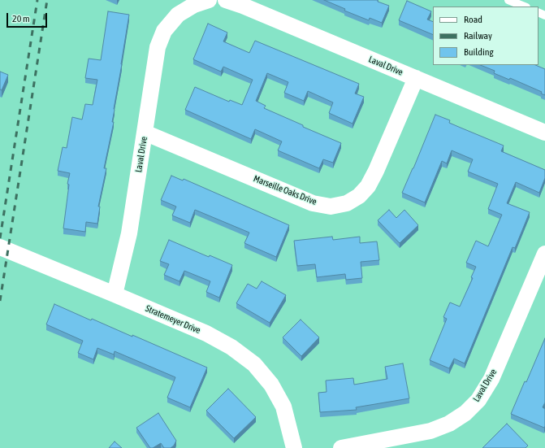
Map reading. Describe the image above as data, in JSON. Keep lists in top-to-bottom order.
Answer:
{
  "streets": {
    "street": ["Laval Drive", "Marseille Oaks Drive", "Stratemeyer Drive"]
  },
  "crossings": [
    ["Laval Drive", "Marseille Oaks Drive"],
    ["Laval Drive", "Stratemeyer Drive"]
  ],
  "legend": ["Road", "Railway", "Building"],
  "scale_bar": "20 m"
}
